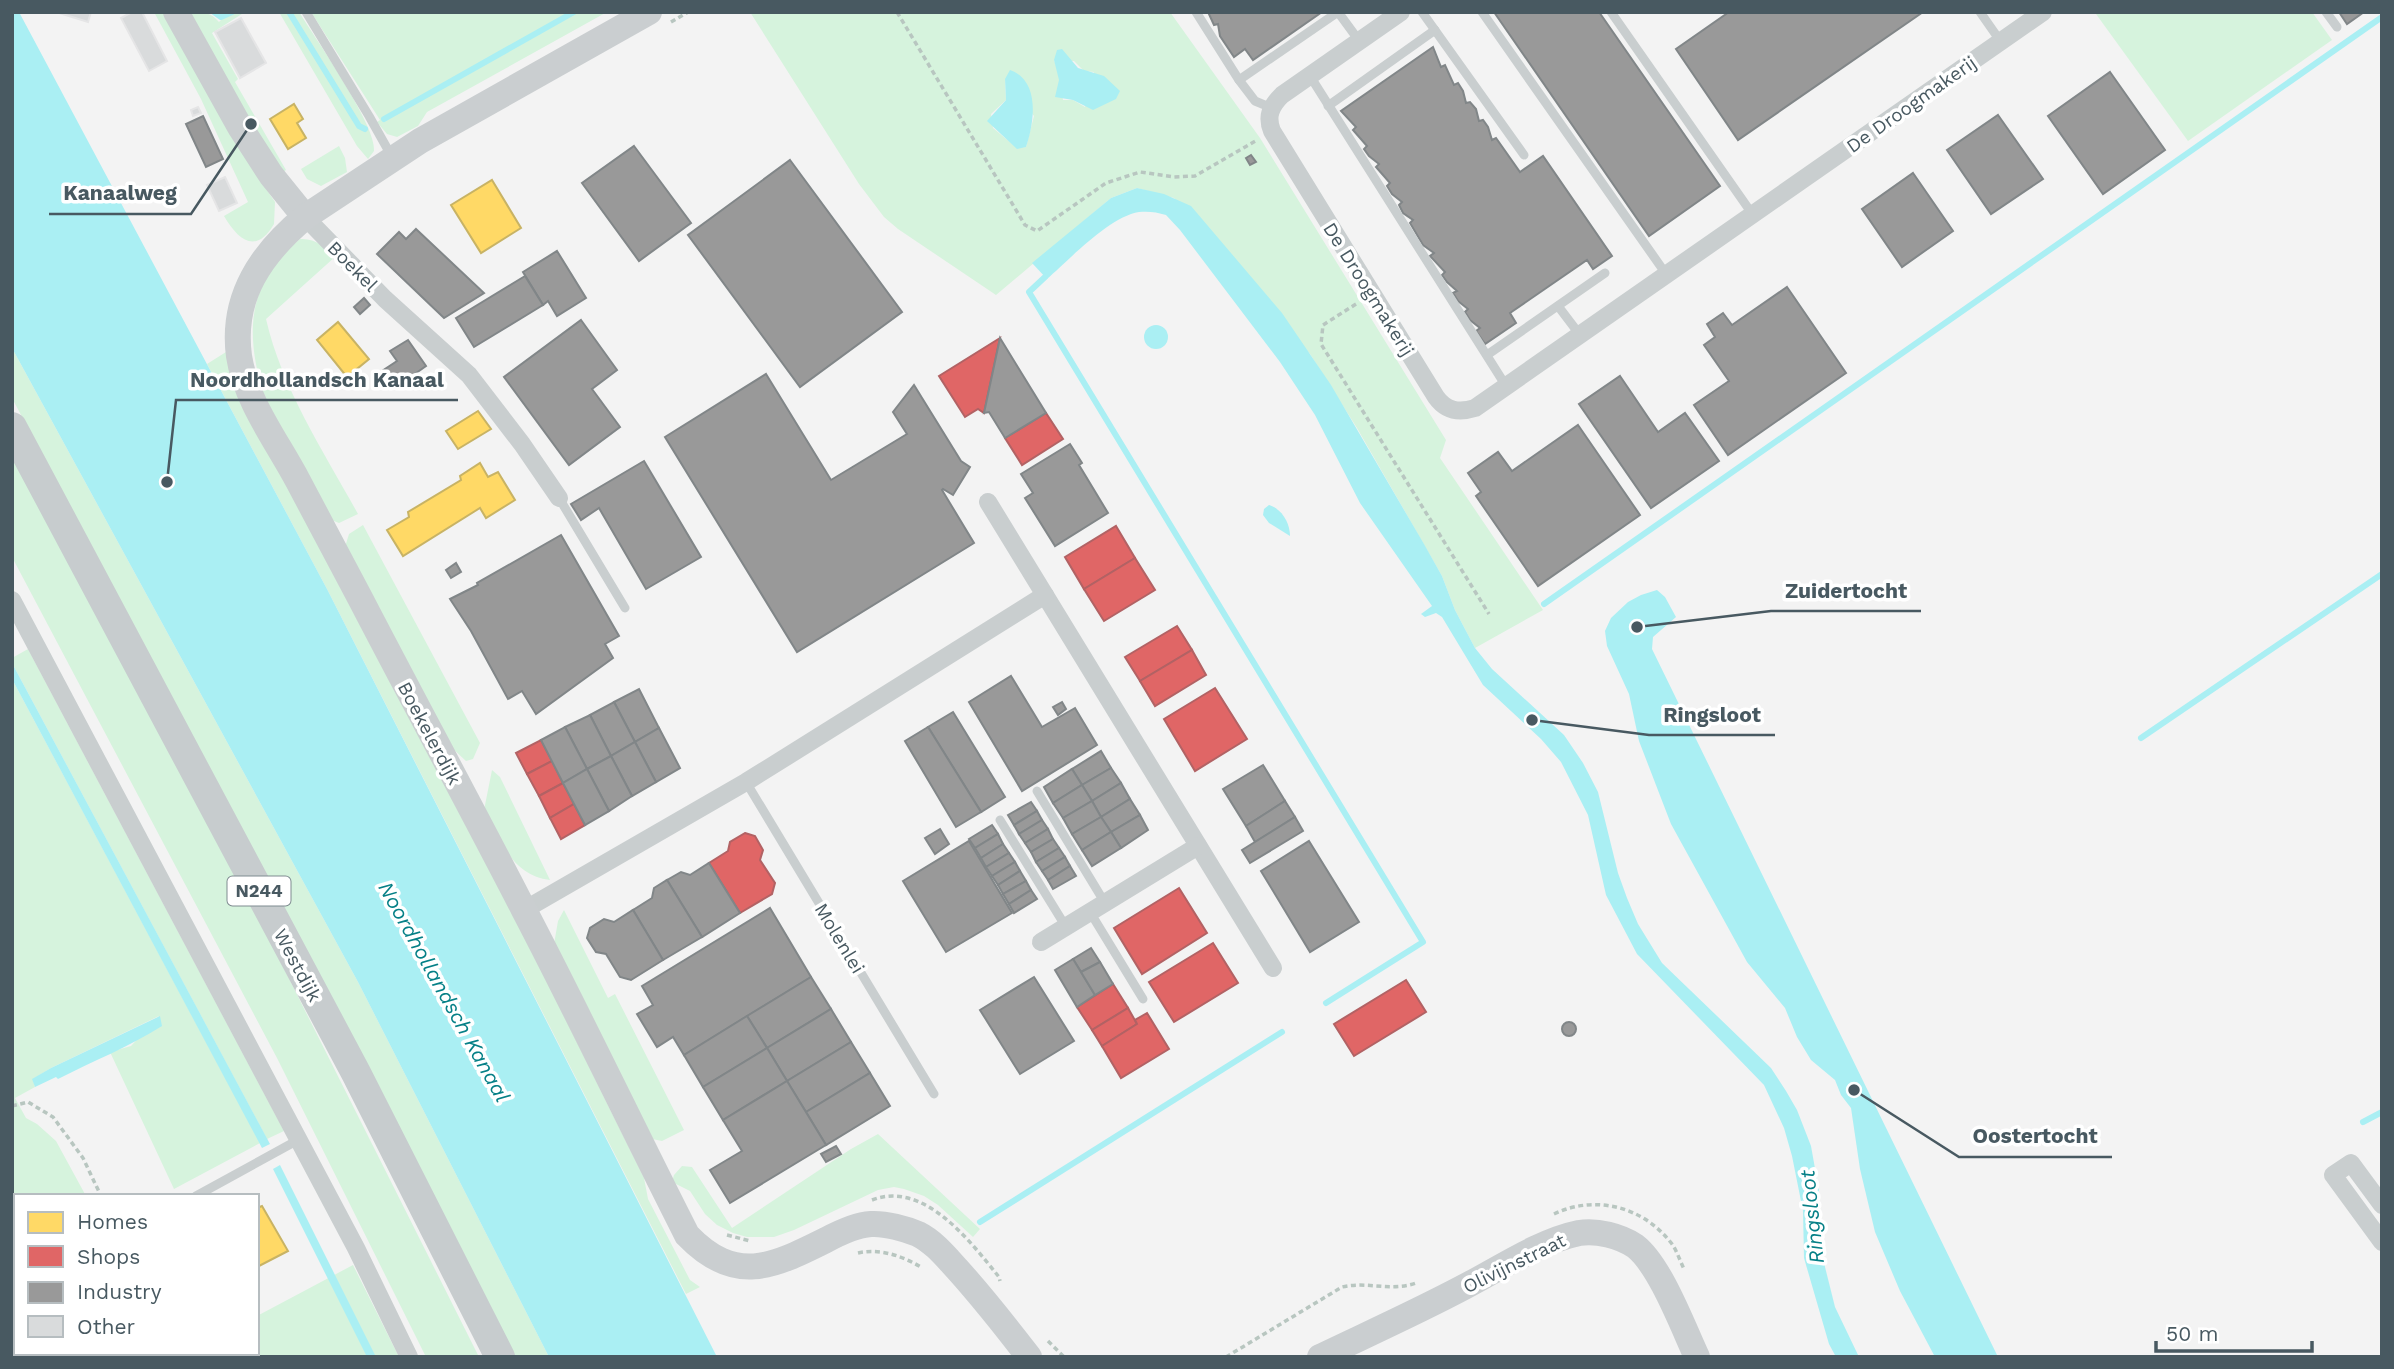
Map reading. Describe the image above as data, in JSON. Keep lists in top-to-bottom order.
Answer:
{
  "streets": {
    "main road": ["N244", "Westdijk"],
    "street": [
      "De Droogmakerij",
      "Boekel",
      "Boekelerdijk",
      "Olivijnstraat"
    ],
    "lane": ["Molenlei"]
  },
  "crossings": [
    ["Boekel", "Boekelerdijk"]
  ],
  "water": ["Noordhollandsch Kanaal", "Ringsloot"],
  "places": [
    "Kanaalweg",
    "Noordhollandsch Kanaal",
    "Zuidertocht",
    "Ringsloot",
    "Oostertocht"
  ],
  "legend": [
    "Homes",
    "Shops",
    "Industry",
    "Other"
  ],
  "scale_bar": "50 m"
}
